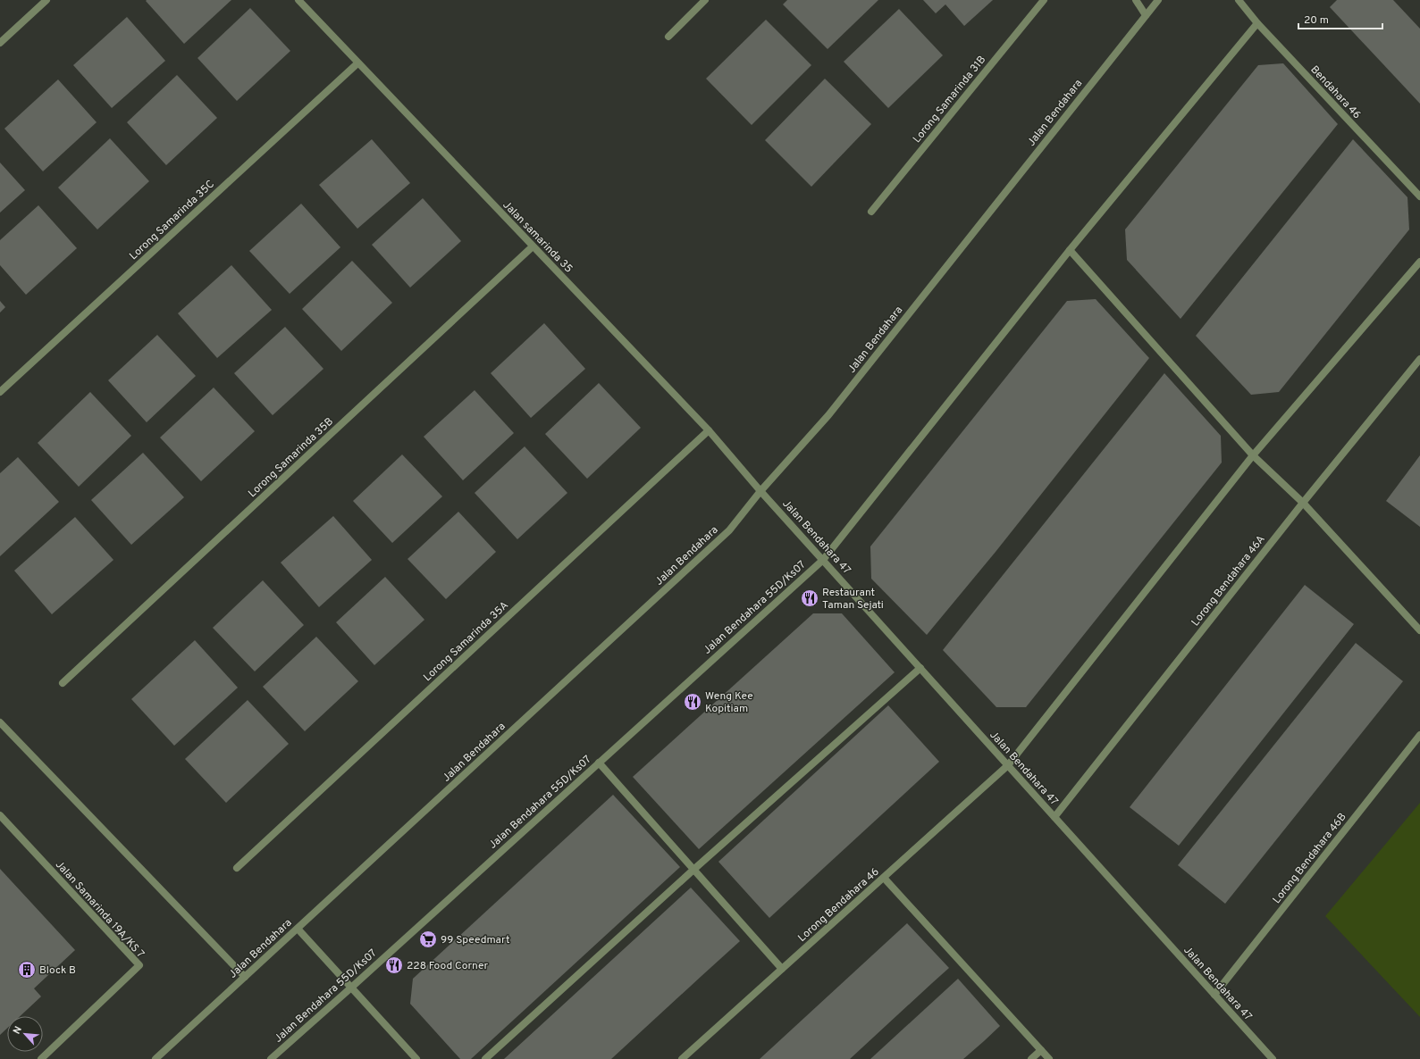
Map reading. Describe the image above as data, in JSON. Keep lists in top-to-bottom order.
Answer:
{
  "streets": {
    "street": [
      "Bendahara 46",
      "Lorong Samarinda 31B",
      "Jalan Bendahara",
      "Lorong Samarinda 35C",
      "Jalan samarinda 35",
      "Lorong Samarinda 35B",
      "Jalan Bendahara 47",
      "Lorong Bendahara 46A",
      "Jalan Bendahara 55D/Ks07",
      "Lorong Samarinda 35A",
      "Lorong Bendahara 46B",
      "Lorong Bendahara 46",
      "Jalan Samarinda 19A/KS 7"
    ]
  },
  "crossings": [
    ["Bendahara 46", "Jalan Bendahara 55D/Ks07"],
    ["Jalan Bendahara", "Jalan samarinda 35"],
    ["Jalan Bendahara", "Jalan Bendahara 47"],
    ["Lorong Samarinda 35C", "Jalan samarinda 35"],
    ["Jalan samarinda 35", "Lorong Samarinda 35B"],
    ["Jalan samarinda 35", "Jalan Bendahara 47"],
    ["Jalan samarinda 35", "Lorong Samarinda 35A"],
    ["Jalan Bendahara 47", "Lorong Bendahara 46A"],
    ["Jalan Bendahara 47", "Jalan Bendahara 55D/Ks07"],
    ["Jalan Bendahara 47", "Lorong Bendahara 46B"],
    ["Jalan Bendahara 47", "Lorong Bendahara 46"]
  ],
  "places": {
    "restaurant": ["Restaurant Taman Sejati", "Weng Kee Kopitiam", "228 Food Corner"],
    "supermarket": ["99 Speedmart"],
    "building": ["Block B"]
  },
  "scale_bar": "20 m",
  "north": "top left"
}
